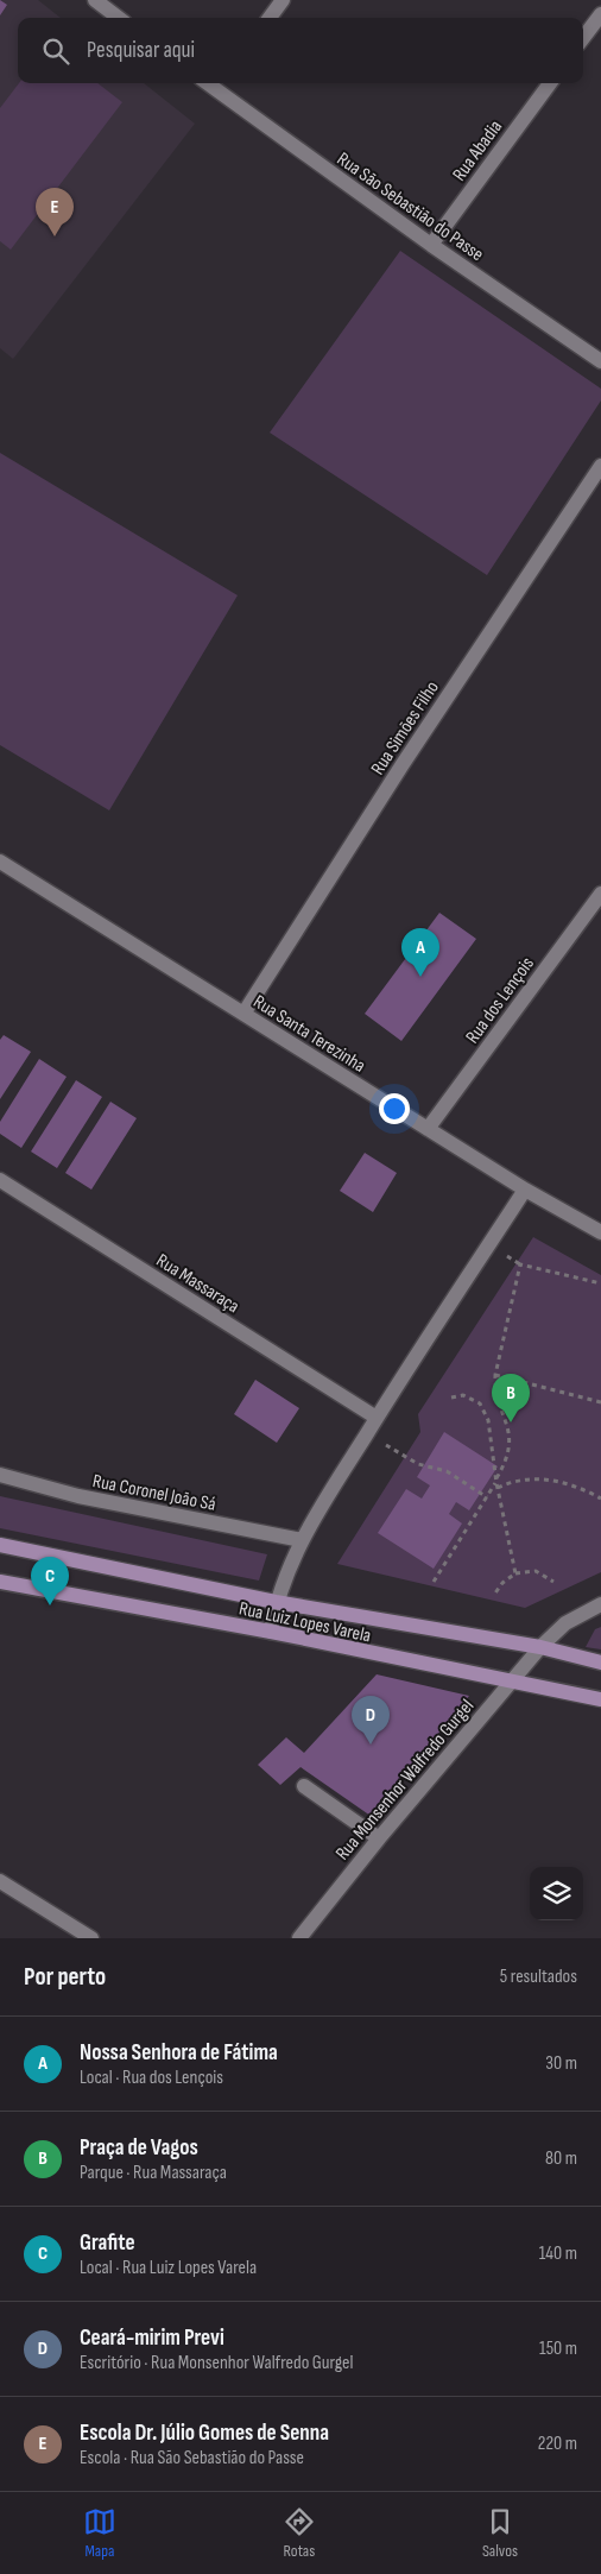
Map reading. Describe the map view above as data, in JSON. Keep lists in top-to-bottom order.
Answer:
{
  "streets": {
    "main road": ["Rua Luiz Lopes Varela"],
    "street": [
      "Rua Abadia",
      "Rua São Sebastião do Passe",
      "Rua Simões Filho",
      "Rua dos Lençois",
      "Rua Santa Terezinha",
      "Rua Massaraça",
      "Rua Coronel João Sá",
      "Rua Monsenhor Walfredo Gurgel"
    ]
  },
  "crossings": [
    ["Rua Abadia", "Rua São Sebastião do Passe"],
    ["Rua Simões Filho", "Rua Santa Terezinha"],
    ["Rua dos Lençois", "Rua Santa Terezinha"],
    ["Rua Luiz Lopes Varela", "Rua Monsenhor Walfredo Gurgel"]
  ],
  "page": {
    "search": "Pesquisar aqui",
    "pins": [
      "E",
      "A",
      "B",
      "C",
      "D"
    ],
    "heading": ["Por perto", "5 resultados"],
    "list": [
      {
        "mark": "A",
        "name": "Nossa Senhora de Fátima",
        "note": "Local · Rua dos Lençois",
        "value": "30 m"
      },
      {
        "mark": "B",
        "name": "Praça de Vagos",
        "note": "Parque · Rua Massaraça",
        "value": "80 m"
      },
      {
        "mark": "C",
        "name": "Grafite",
        "note": "Local · Rua Luiz Lopes Varela",
        "value": "140 m"
      },
      {
        "mark": "D",
        "name": "Ceará-mirim Previ",
        "note": "Escritório · Rua Monsenhor Walfredo Gurgel",
        "value": "150 m"
      },
      {
        "mark": "E",
        "name": "Escola Dr. Júlio Gomes de Senna",
        "note": "Escola · Rua São Sebastião do Passe",
        "value": "220 m"
      }
    ],
    "nav": ["Mapa", "Rotas", "Salvos"]
  }
}
